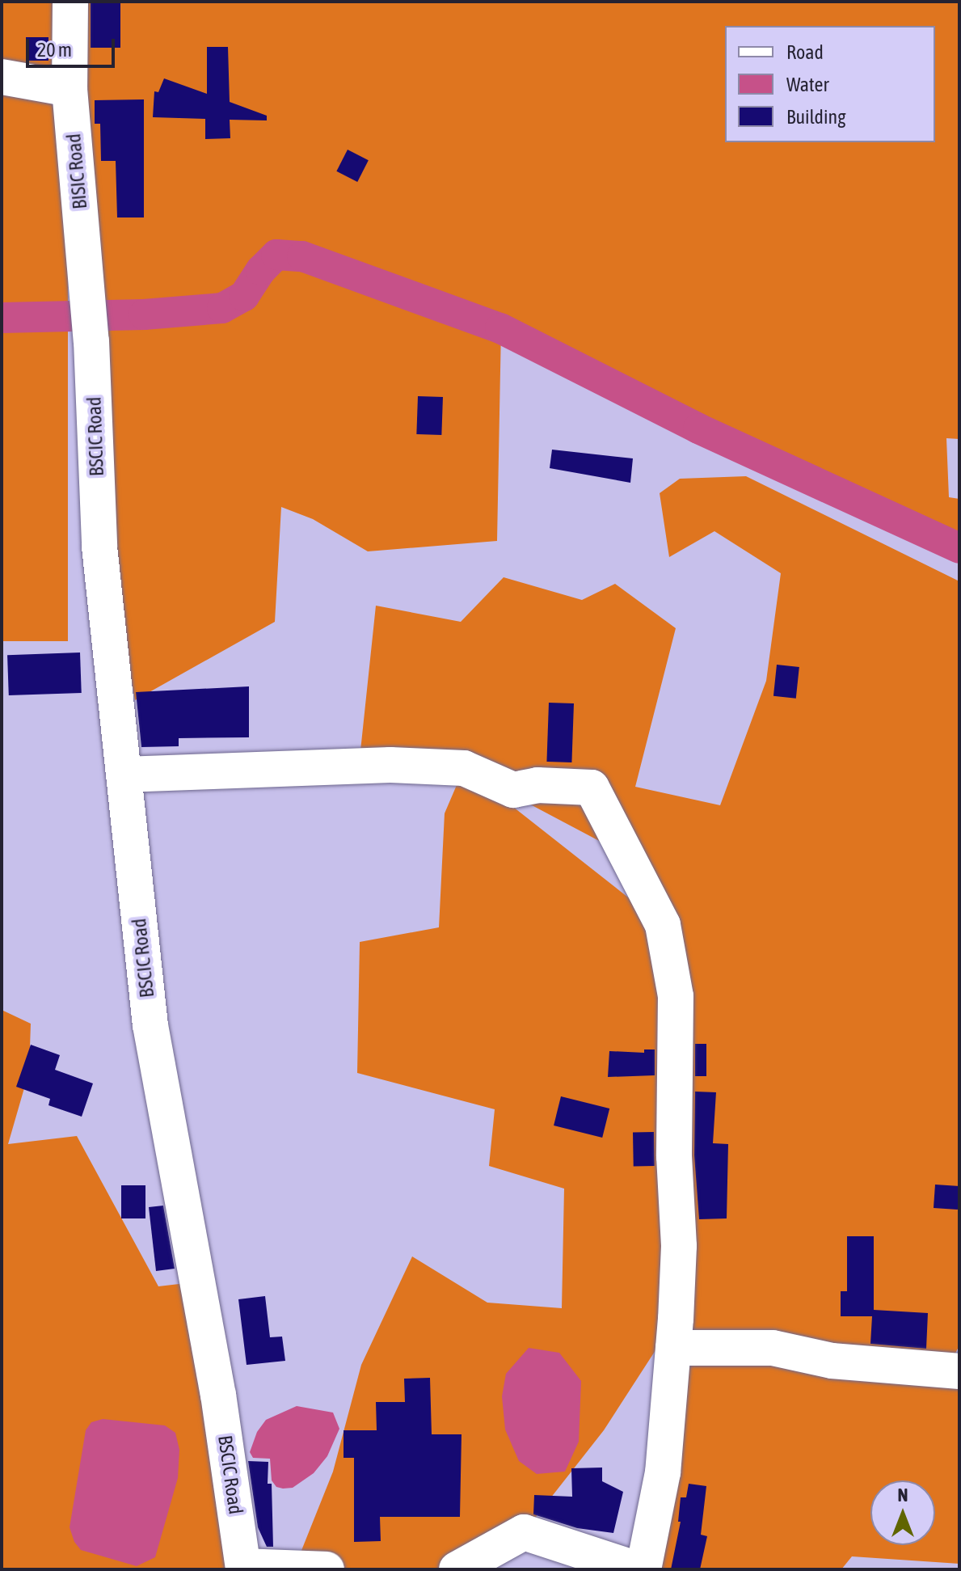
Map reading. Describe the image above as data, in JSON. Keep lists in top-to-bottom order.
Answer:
{
  "streets": {
    "street": ["BISIC Road", "BSCIC Road"]
  },
  "crossings": [
    ["BISIC Road", "BSCIC Road"]
  ],
  "legend": ["Road", "Water", "Building"],
  "scale_bar": "20 m",
  "north": "top"
}
